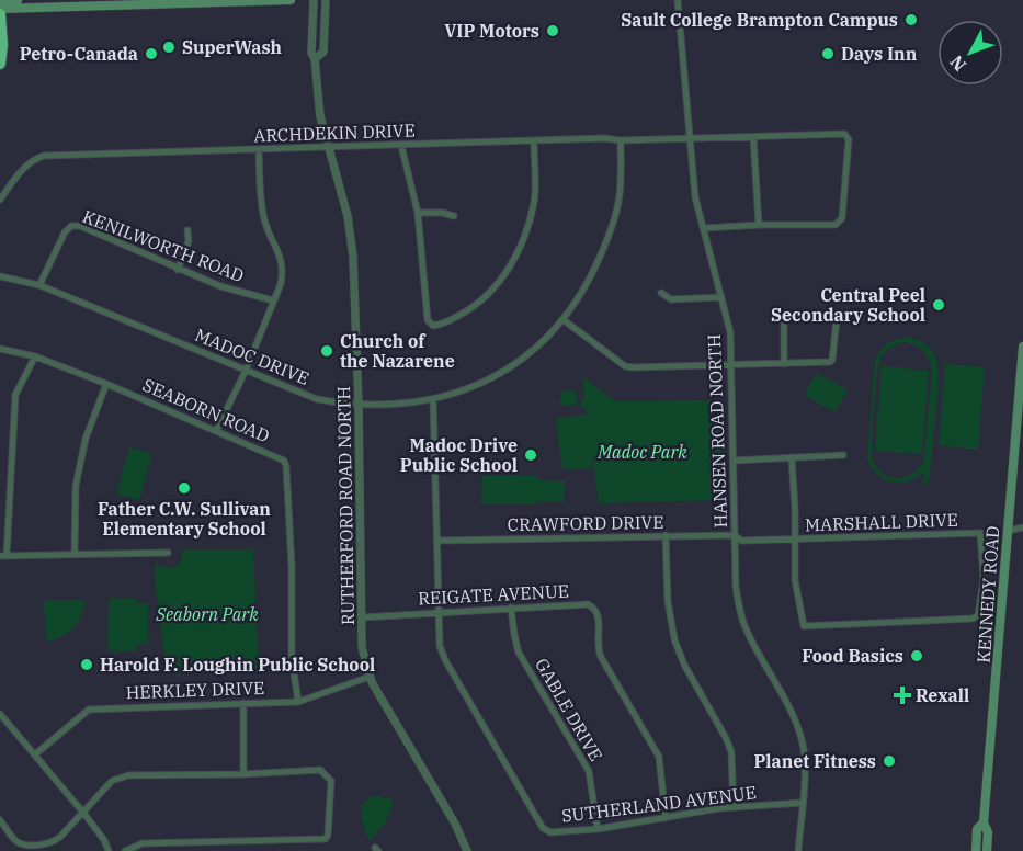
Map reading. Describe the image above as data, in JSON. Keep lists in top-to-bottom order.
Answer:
{
  "streets": {
    "main road": ["KENNEDY ROAD"],
    "street": [
      "ARCHDEKIN DRIVE",
      "KENILWORTH ROAD",
      "MADOC DRIVE",
      "SEABORN ROAD",
      "HANSEN ROAD NORTH",
      "RUTHERFORD ROAD NORTH",
      "MARSHALL DRIVE",
      "CRAWFORD DRIVE",
      "REIGATE AVENUE",
      "HERKLEY DRIVE",
      "GABLE DRIVE",
      "SUTHERLAND AVENUE"
    ]
  },
  "crossings": [
    ["ARCHDEKIN DRIVE", "MADOC DRIVE"],
    ["ARCHDEKIN DRIVE", "HANSEN ROAD NORTH"],
    ["ARCHDEKIN DRIVE", "RUTHERFORD ROAD NORTH"],
    ["KENILWORTH ROAD", "MADOC DRIVE"],
    ["MADOC DRIVE", "RUTHERFORD ROAD NORTH"],
    ["MADOC DRIVE", "SUTHERLAND AVENUE"],
    ["SEABORN ROAD", "HERKLEY DRIVE"],
    ["HANSEN ROAD NORTH", "MARSHALL DRIVE"],
    ["HANSEN ROAD NORTH", "CRAWFORD DRIVE"],
    ["HANSEN ROAD NORTH", "SUTHERLAND AVENUE"],
    ["RUTHERFORD ROAD NORTH", "REIGATE AVENUE"],
    ["RUTHERFORD ROAD NORTH", "HERKLEY DRIVE"],
    ["MARSHALL DRIVE", "CRAWFORD DRIVE"],
    ["CRAWFORD DRIVE", "SUTHERLAND AVENUE"],
    ["REIGATE AVENUE", "GABLE DRIVE"],
    ["REIGATE AVENUE", "SUTHERLAND AVENUE"],
    ["GABLE DRIVE", "SUTHERLAND AVENUE"]
  ],
  "parks": ["Madoc Park", "Seaborn Park"],
  "places": {
    "other": [
      "Sault College Brampton Campus",
      "VIP Motors",
      "SuperWash",
      "Petro-Canada",
      "Days Inn",
      "Central Peel Secondary School",
      "Church of the Nazarene",
      "Madoc Drive Public School",
      "Father C.W. Sullivan Elementary School",
      "Food Basics",
      "Harold F. Loughin Public School",
      "Planet Fitness"
    ],
    "health": ["Rexall"]
  },
  "north": "bottom left"
}
